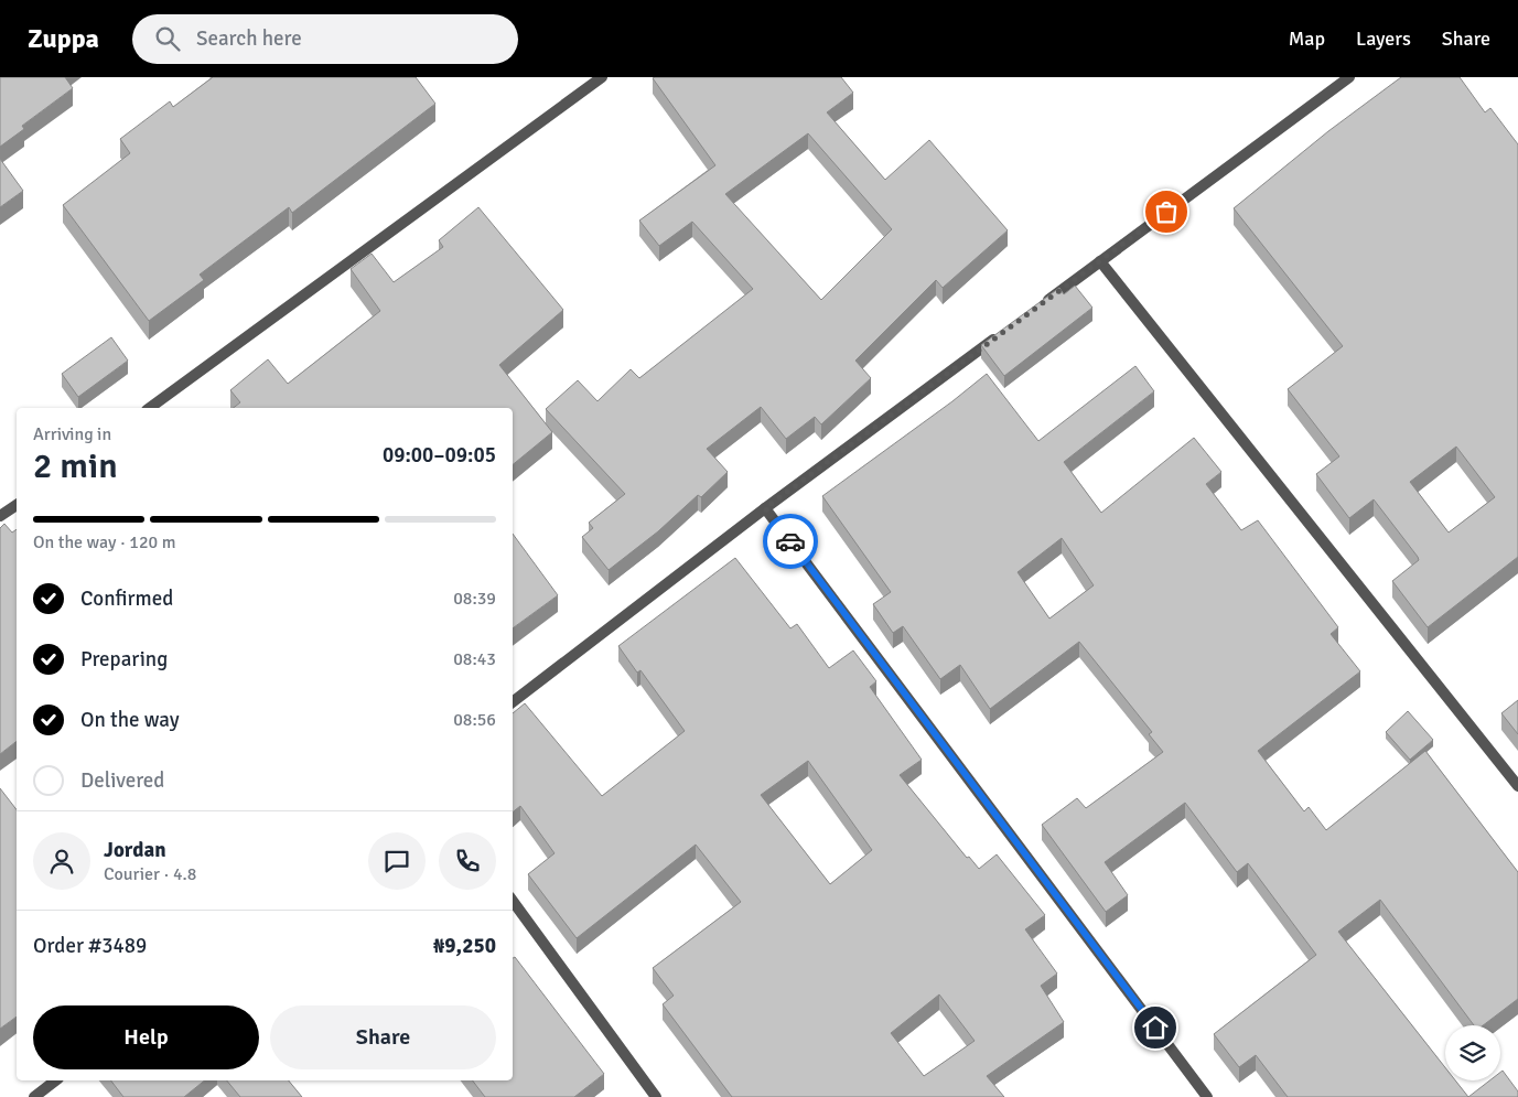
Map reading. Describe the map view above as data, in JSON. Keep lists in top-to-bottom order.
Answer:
{
  "page": {
    "header": "Zuppa",
    "search": "Search here",
    "nav": ["Map", "Layers", "Share"],
    "heading": ["2 min", "Arriving in", "09:00–09:05"],
    "panel": [
      "Jordan",
      "Courier · 4.8",
      "Order #3489",
      "₦9,250"
    ],
    "bar": "On the way · 120 m",
    "list": [
      ["Confirmed", "08:39"],
      ["Preparing", "08:43"],
      ["On the way", "08:56"],
      "Delivered"
    ],
    "buttons": ["Help", "Share"]
  }
}
